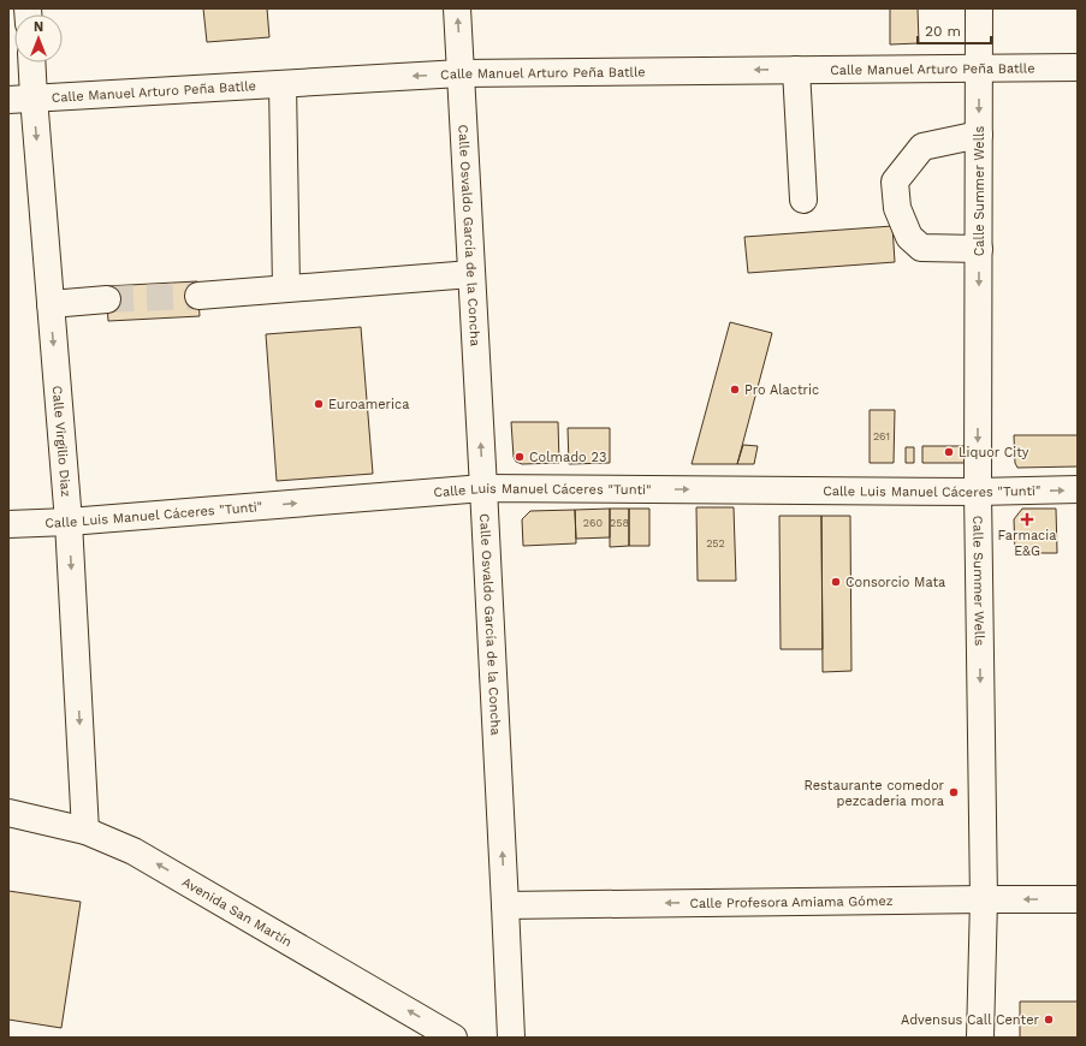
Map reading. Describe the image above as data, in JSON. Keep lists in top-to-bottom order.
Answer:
{
  "streets": {
    "street": [
      "Calle Manuel Arturo Peña Batlle",
      "Calle Summer Wells",
      "Calle Osvaldo García de la Concha",
      "Calle Virgilio Diaz",
      "Calle Luis Manuel Cáceres \"Tunti\"",
      "Calle Profesora Amiama Gómez",
      "Avenida San Martín"
    ]
  },
  "crossings": [
    ["Calle Manuel Arturo Peña Batlle", "Calle Summer Wells"],
    ["Calle Manuel Arturo Peña Batlle", "Calle Osvaldo García de la Concha"],
    ["Calle Manuel Arturo Peña Batlle", "Calle Virgilio Diaz"],
    ["Calle Summer Wells", "Calle Luis Manuel Cáceres \"Tunti\""],
    ["Calle Summer Wells", "Calle Profesora Amiama Gómez"],
    ["Calle Osvaldo García de la Concha", "Calle Luis Manuel Cáceres \"Tunti\""],
    ["Calle Osvaldo García de la Concha", "Calle Profesora Amiama Gómez"],
    ["Calle Virgilio Diaz", "Calle Luis Manuel Cáceres \"Tunti\""],
    ["Calle Virgilio Diaz", "Avenida San Martín"]
  ],
  "one_way": [
    "Calle Summer Wells",
    "Calle Osvaldo García de la Concha",
    "Calle Virgilio Diaz",
    "Calle Profesora Amiama Gómez",
    "Avenida San Martín"
  ],
  "places": {
    "other": [
      "Pro Alactric",
      "Euroamerica",
      "Liquor City",
      "Colmado 23",
      "Consorcio Mata",
      "Restaurante comedor pezcaderia mora",
      "Advensus Call Center"
    ],
    "health": ["Farmacia E&G"]
  },
  "house_numbers": [
    "261",
    "260",
    "258",
    "252"
  ],
  "scale_bar": "20 m",
  "north": "top"
}
